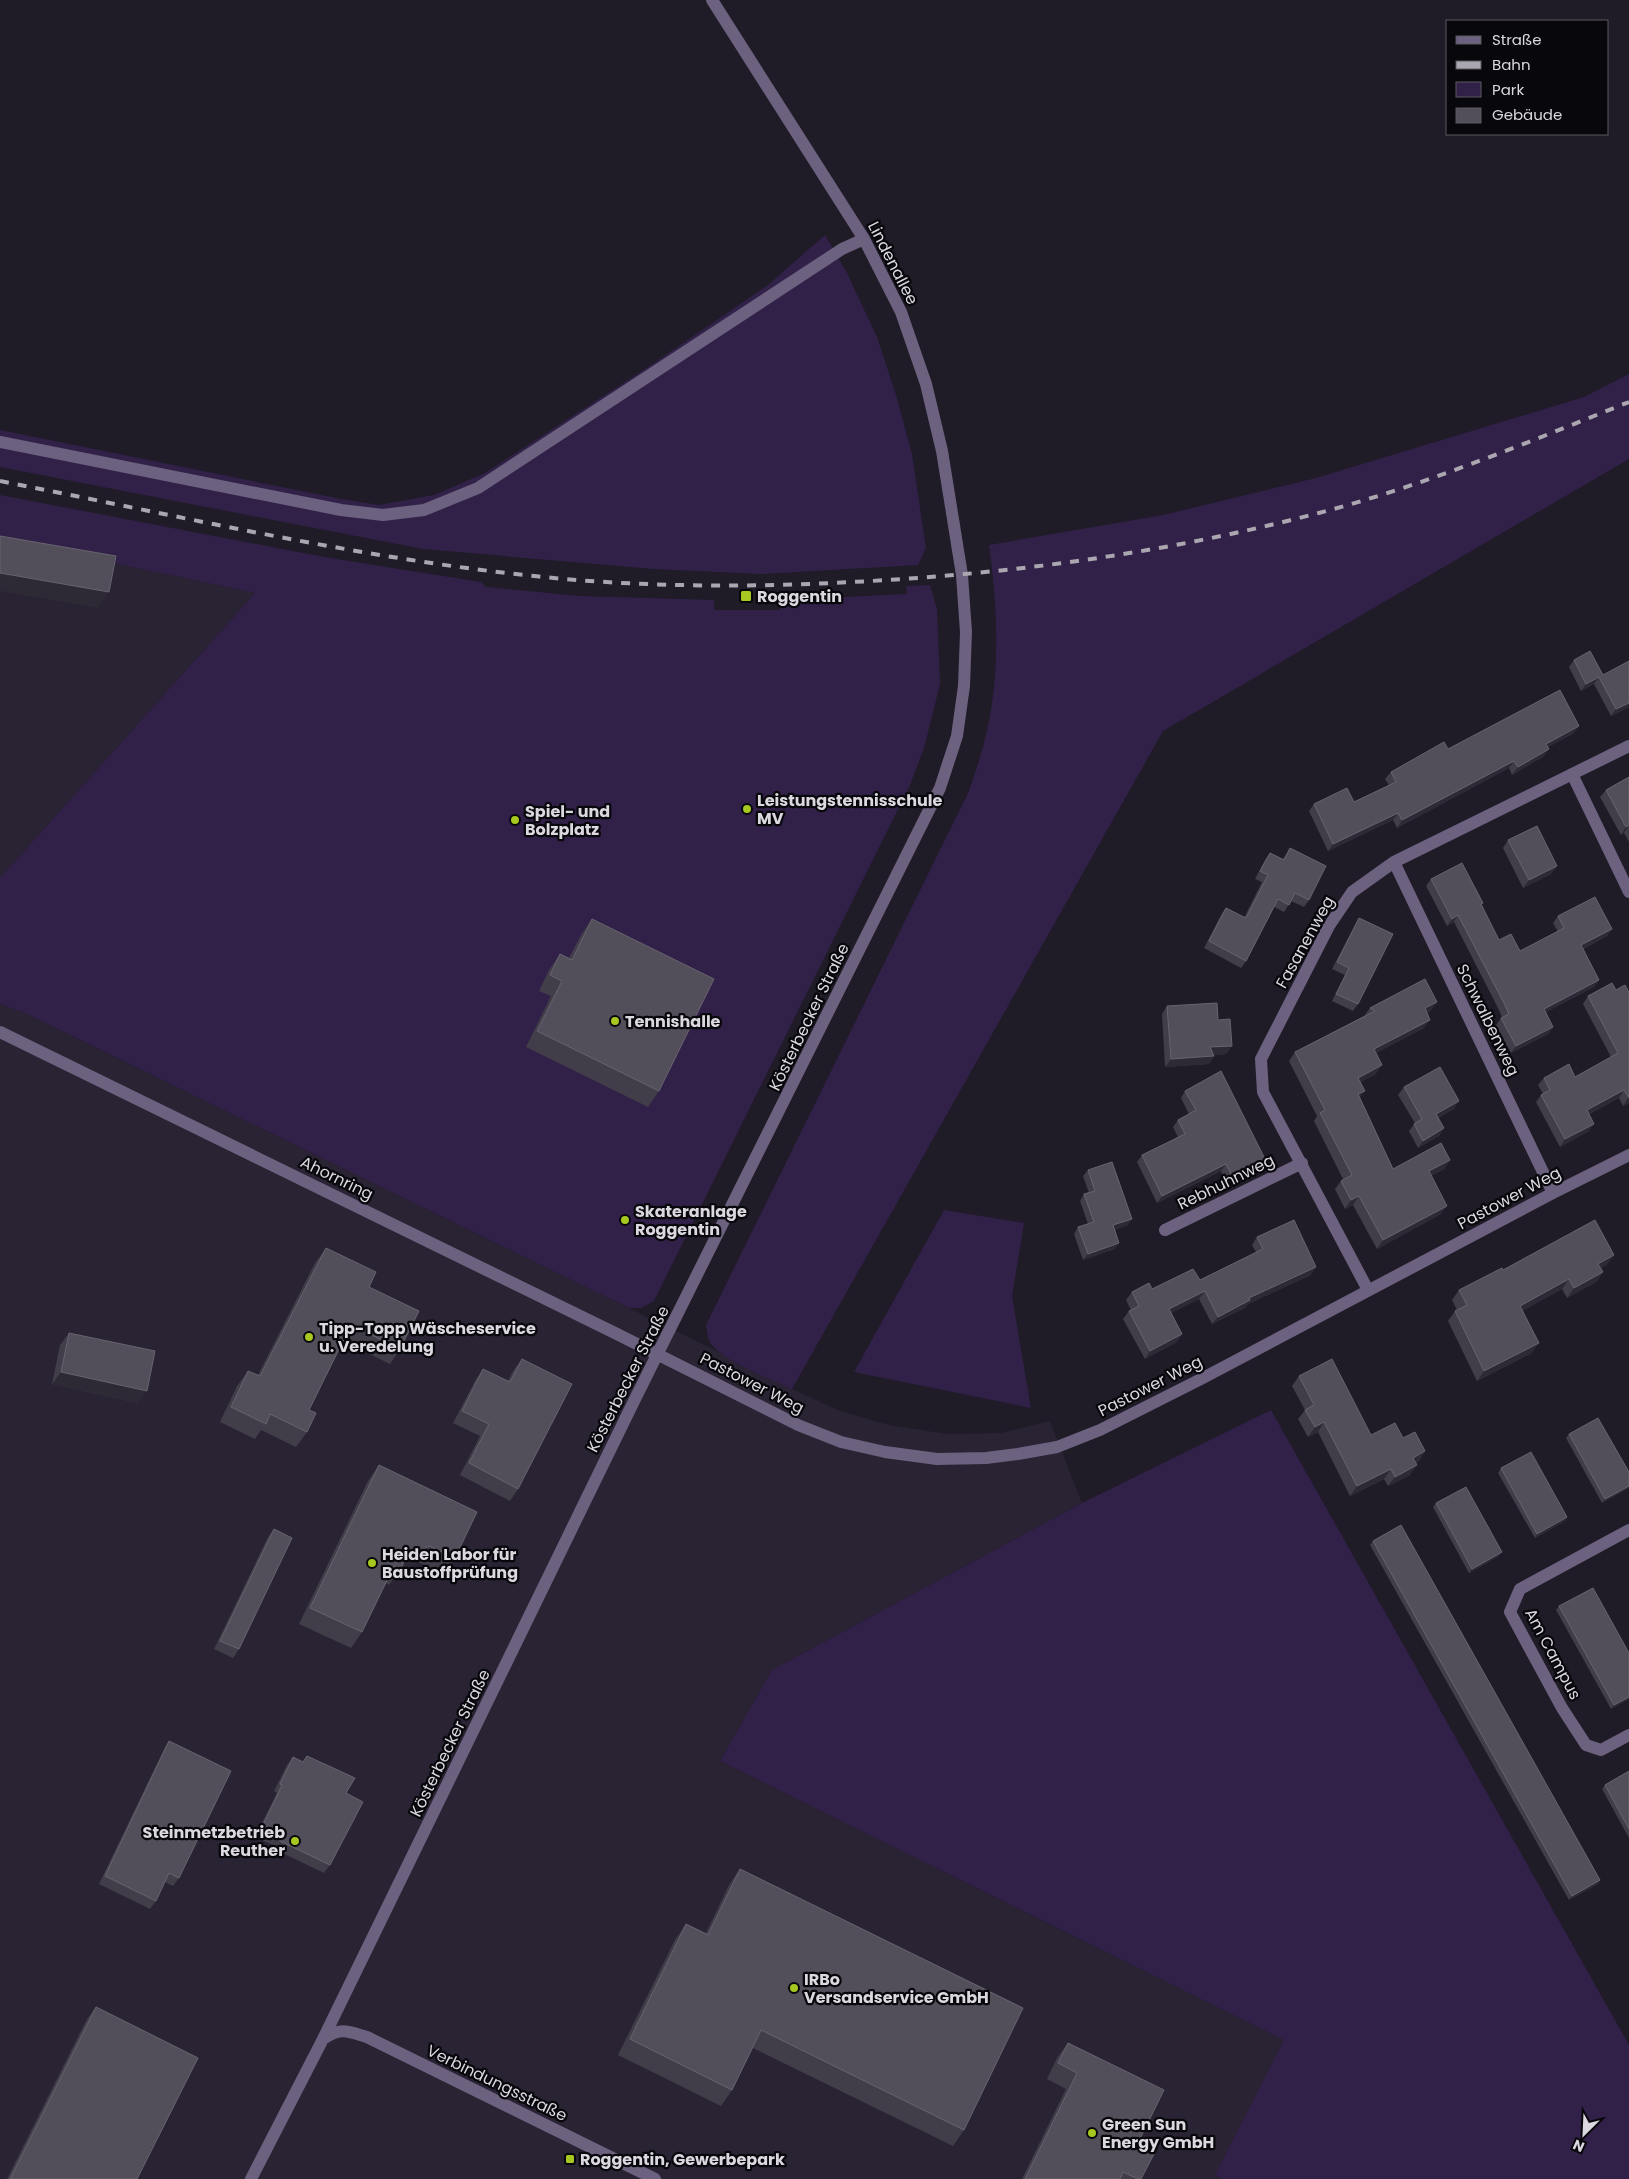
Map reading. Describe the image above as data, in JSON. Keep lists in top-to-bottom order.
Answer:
{
  "streets": {
    "street": [
      "Lindenallee",
      "Fasanenweg",
      "Kösterbecker Straße",
      "Schwalbenweg",
      "Ahornring",
      "Rebhuhnweg",
      "Pastower Weg",
      "Am Campus",
      "Verbindungsstraße"
    ]
  },
  "crossings": [
    ["Lindenallee", "Kösterbecker Straße"],
    ["Fasanenweg", "Schwalbenweg"],
    ["Fasanenweg", "Rebhuhnweg"],
    ["Fasanenweg", "Pastower Weg"],
    ["Kösterbecker Straße", "Ahornring"],
    ["Kösterbecker Straße", "Pastower Weg"],
    ["Kösterbecker Straße", "Verbindungsstraße"],
    ["Schwalbenweg", "Pastower Weg"],
    ["Ahornring", "Pastower Weg"]
  ],
  "places": {
    "transit": ["Roggentin", "Roggentin, Gewerbepark"],
    "other": [
      "Leistungstennisschule MV",
      "Spiel- und Bolzplatz",
      "Tennishalle",
      "Skateranlage Roggentin",
      "Tipp-Topp Wäscheservice u. Veredelung",
      "Heiden Labor für Baustoffprüfung",
      "Steinmetzbetrieb Reuther",
      "IRBo Versandservice GmbH",
      "Green Sun Energy GmbH"
    ]
  },
  "legend": [
    "Straße",
    "Bahn",
    "Park",
    "Gebäude"
  ],
  "north": "bottom left"
}
